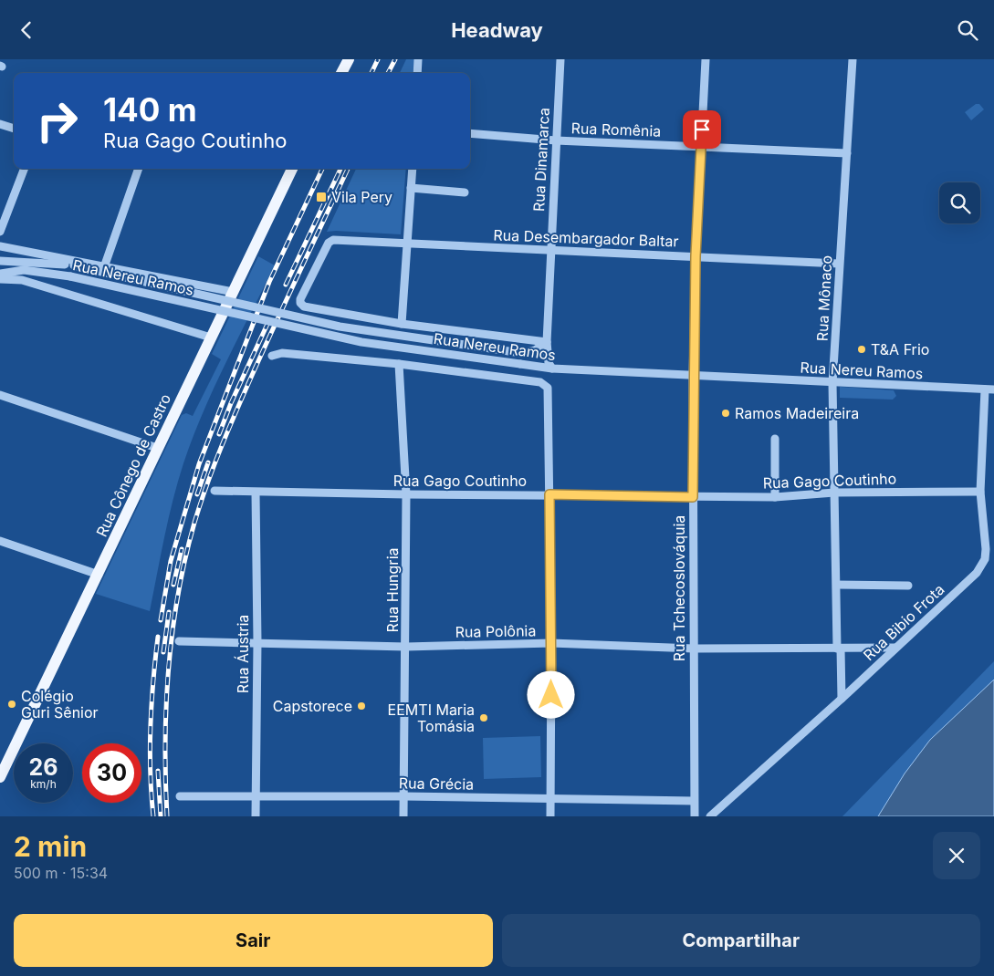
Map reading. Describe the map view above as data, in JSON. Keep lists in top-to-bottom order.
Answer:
{
  "streets": {
    "main road": ["Rua Cônego de Castro"],
    "street": [
      "Rua Romênia",
      "Rua Dinamarca",
      "Rua Desembargador Baltar",
      "Rua Nereu Ramos",
      "Rua Mônaco",
      "Rua Gago Coutinho",
      "Rua Tchecoslováquia",
      "Rua Hungria",
      "Rua Bibio Frota",
      "Rua Polônia",
      "Rua Áustria",
      "Rua Grécia"
    ]
  },
  "crossings": [
    ["Rua Romênia", "Rua Dinamarca"],
    ["Rua Romênia", "Rua Mônaco"],
    ["Rua Romênia", "Rua Tchecoslováquia"],
    ["Rua Dinamarca", "Rua Desembargador Baltar"],
    ["Rua Dinamarca", "Rua Nereu Ramos"],
    ["Rua Desembargador Baltar", "Rua Nereu Ramos"],
    ["Rua Desembargador Baltar", "Rua Mônaco"],
    ["Rua Desembargador Baltar", "Rua Tchecoslováquia"],
    ["Rua Nereu Ramos", "Rua Mônaco"],
    ["Rua Nereu Ramos", "Rua Cônego de Castro"],
    ["Rua Nereu Ramos", "Rua Gago Coutinho"],
    ["Rua Nereu Ramos", "Rua Tchecoslováquia"],
    ["Rua Nereu Ramos", "Rua Hungria"],
    ["Rua Nereu Ramos", "Rua Bibio Frota"],
    ["Rua Mônaco", "Rua Gago Coutinho"],
    ["Rua Mônaco", "Rua Bibio Frota"],
    ["Rua Mônaco", "Rua Polônia"],
    ["Rua Gago Coutinho", "Rua Tchecoslováquia"],
    ["Rua Gago Coutinho", "Rua Hungria"],
    ["Rua Gago Coutinho", "Rua Bibio Frota"],
    ["Rua Gago Coutinho", "Rua Áustria"],
    ["Rua Tchecoslováquia", "Rua Polônia"],
    ["Rua Tchecoslováquia", "Rua Grécia"],
    ["Rua Hungria", "Rua Polônia"],
    ["Rua Hungria", "Rua Grécia"],
    ["Rua Bibio Frota", "Rua Polônia"],
    ["Rua Polônia", "Rua Áustria"],
    ["Rua Áustria", "Rua Grécia"]
  ],
  "places": {
    "transit": ["Vila Pery"],
    "other": [
      "T&A Frio",
      "Ramos Madeireira",
      "Colégio Guri Sênior",
      "Capstorece",
      "EEMTI Maria Tomásia"
    ]
  },
  "page": {
    "header": "Headway",
    "turn": ["140 m", "Rua Gago Coutinho"],
    "speed": "26 km/h",
    "limit": "30",
    "heading": ["2 min", "500 m · 15:34"],
    "buttons": ["Sair", "Compartilhar"]
  }
}
